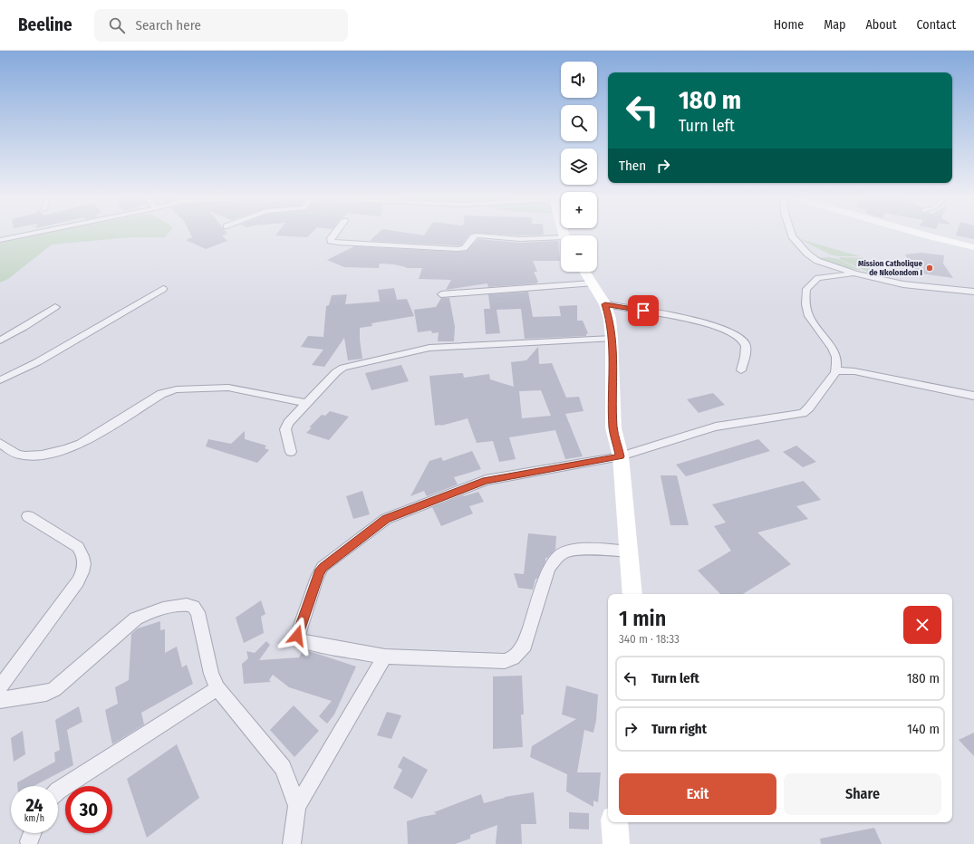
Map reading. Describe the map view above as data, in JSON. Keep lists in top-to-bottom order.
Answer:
{
  "places": ["Mission Catholique de Nkolondom I"],
  "page": {
    "header": "Beeline",
    "search": "Search here",
    "nav": [
      "Home",
      "Map",
      "About",
      "Contact"
    ],
    "map_buttons": ["+", "−"],
    "turn": ["180 m", "Turn left"],
    "then": "Then",
    "heading": ["1 min", "340 m · 18:33"],
    "list": [
      {
        "name": "Turn left",
        "value": "180 m"
      },
      {
        "name": "Turn right",
        "value": "140 m"
      }
    ],
    "buttons": ["Exit", "Share"],
    "speed": "24 km/h",
    "limit": "30"
  }
}
